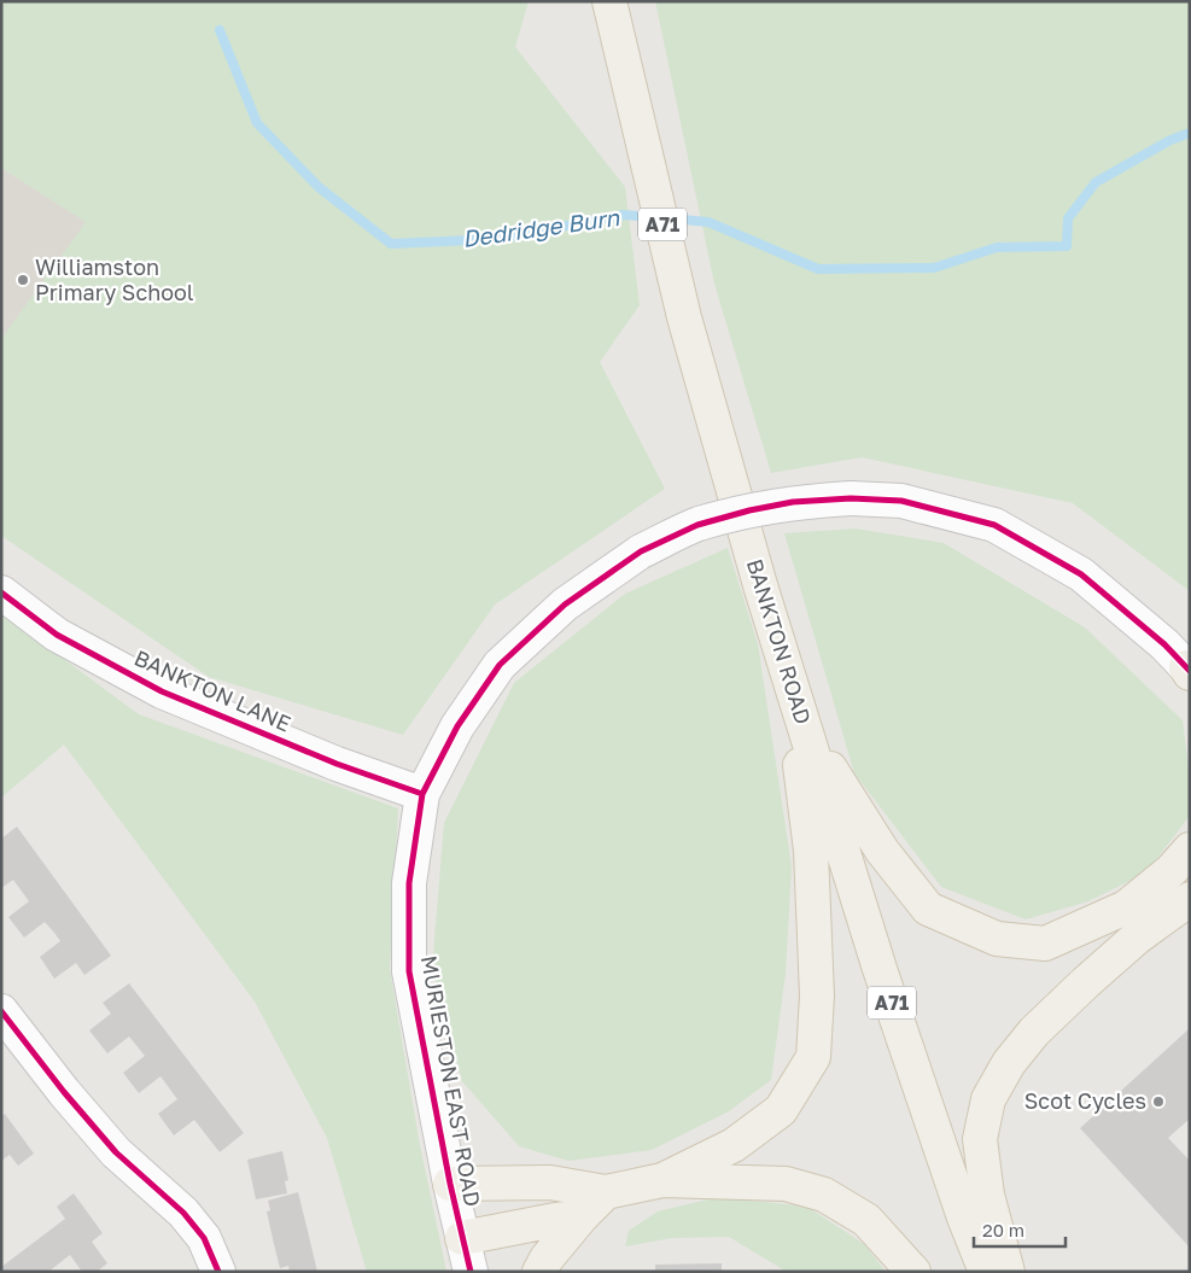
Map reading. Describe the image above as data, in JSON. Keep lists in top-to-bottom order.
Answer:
{
  "streets": {
    "main road": ["A71", "BANKTON ROAD"],
    "street": ["BANKTON LANE", "MURIESTON EAST ROAD"]
  },
  "crossings": [
    ["BANKTON LANE", "MURIESTON EAST ROAD"]
  ],
  "water": ["Dedridge Burn"],
  "places": ["Williamston Primary School", "Scot Cycles"],
  "scale_bar": "20 m"
}
